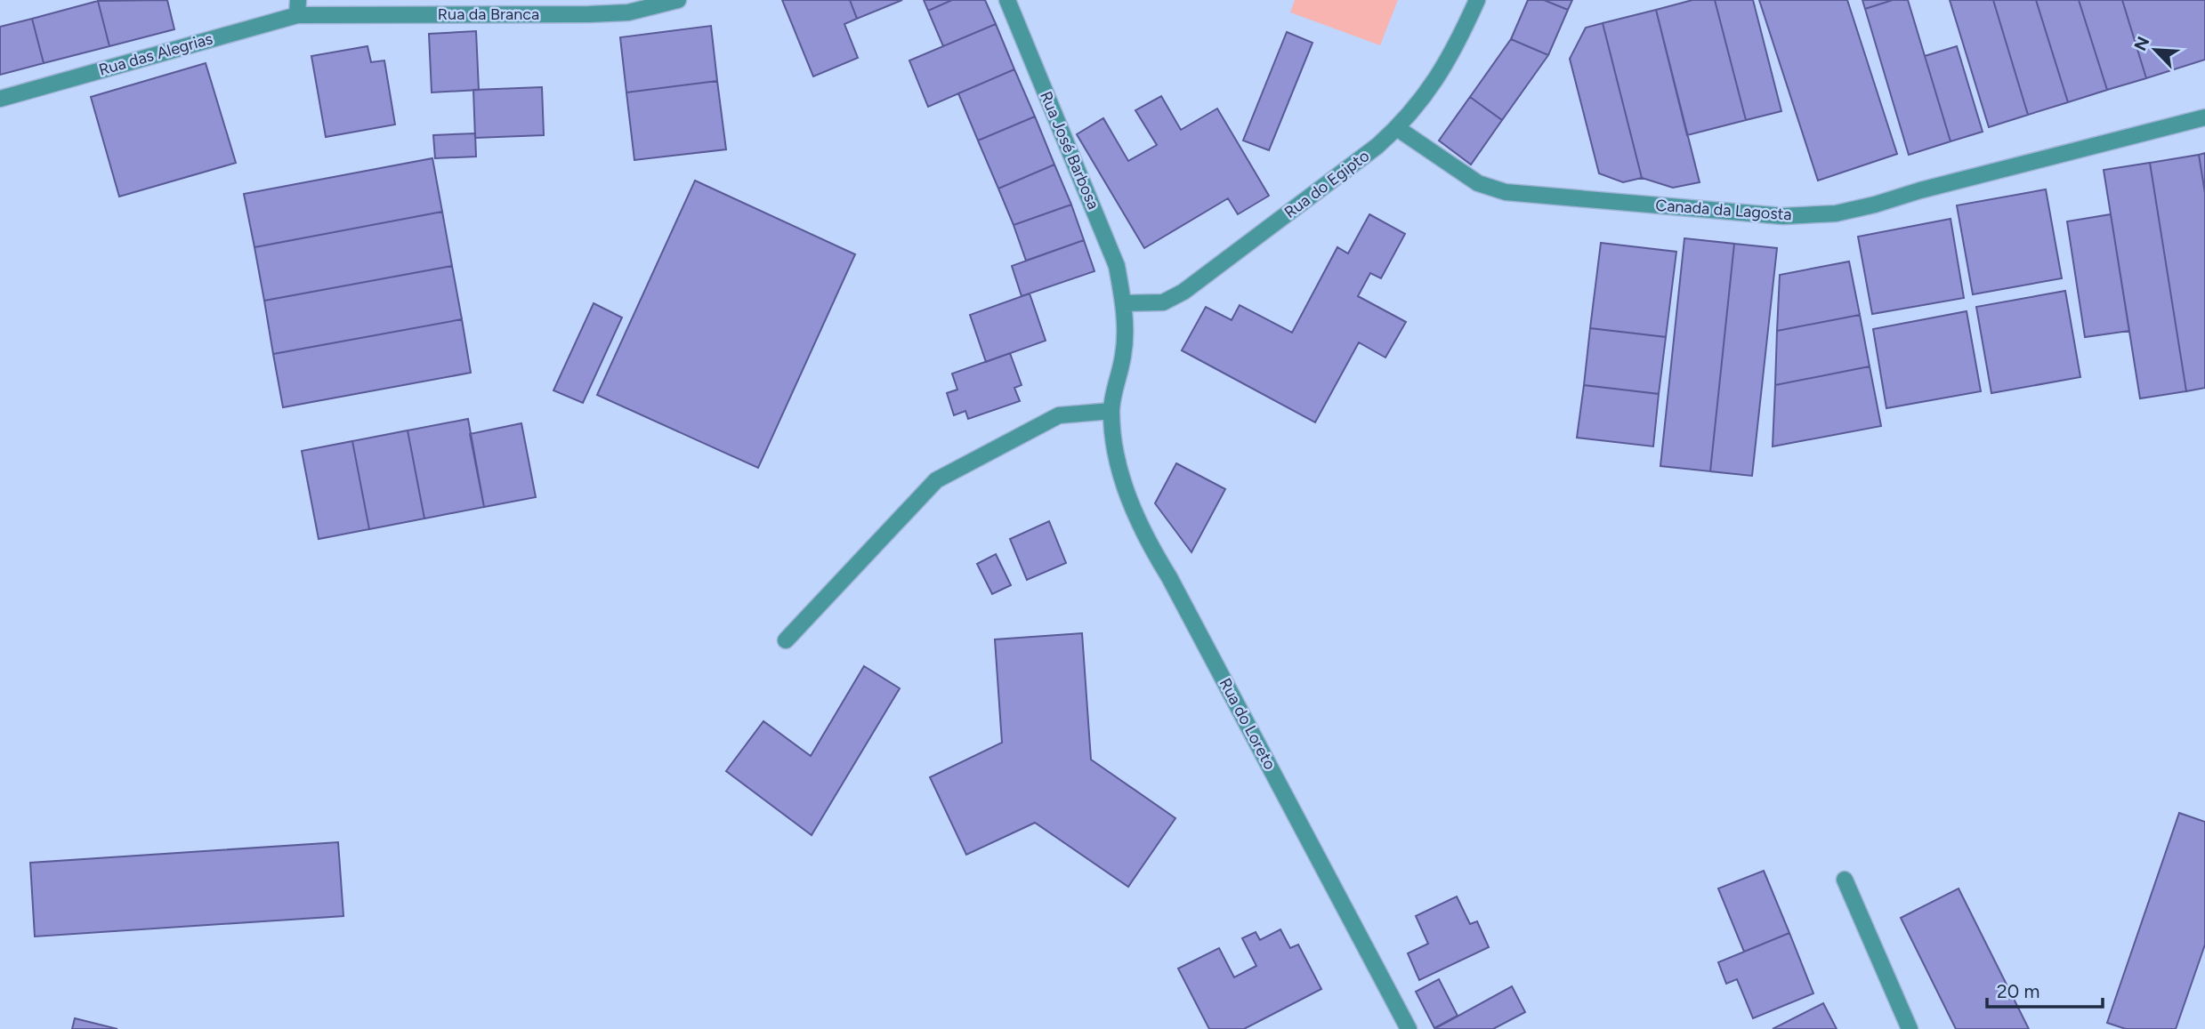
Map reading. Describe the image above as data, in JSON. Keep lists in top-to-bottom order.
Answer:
{
  "streets": {
    "street": [
      "Rua da Branca",
      "Rua das Alegrias",
      "Rua José Barbosa",
      "Rua do Egipto",
      "Canada da Lagosta",
      "Rua do Loreto"
    ]
  },
  "crossings": [
    ["Rua da Branca", "Rua das Alegrias"],
    ["Rua José Barbosa", "Rua do Egipto"],
    ["Rua José Barbosa", "Rua do Loreto"],
    ["Rua do Egipto", "Canada da Lagosta"]
  ],
  "scale_bar": "20 m",
  "north": "top left"
}
